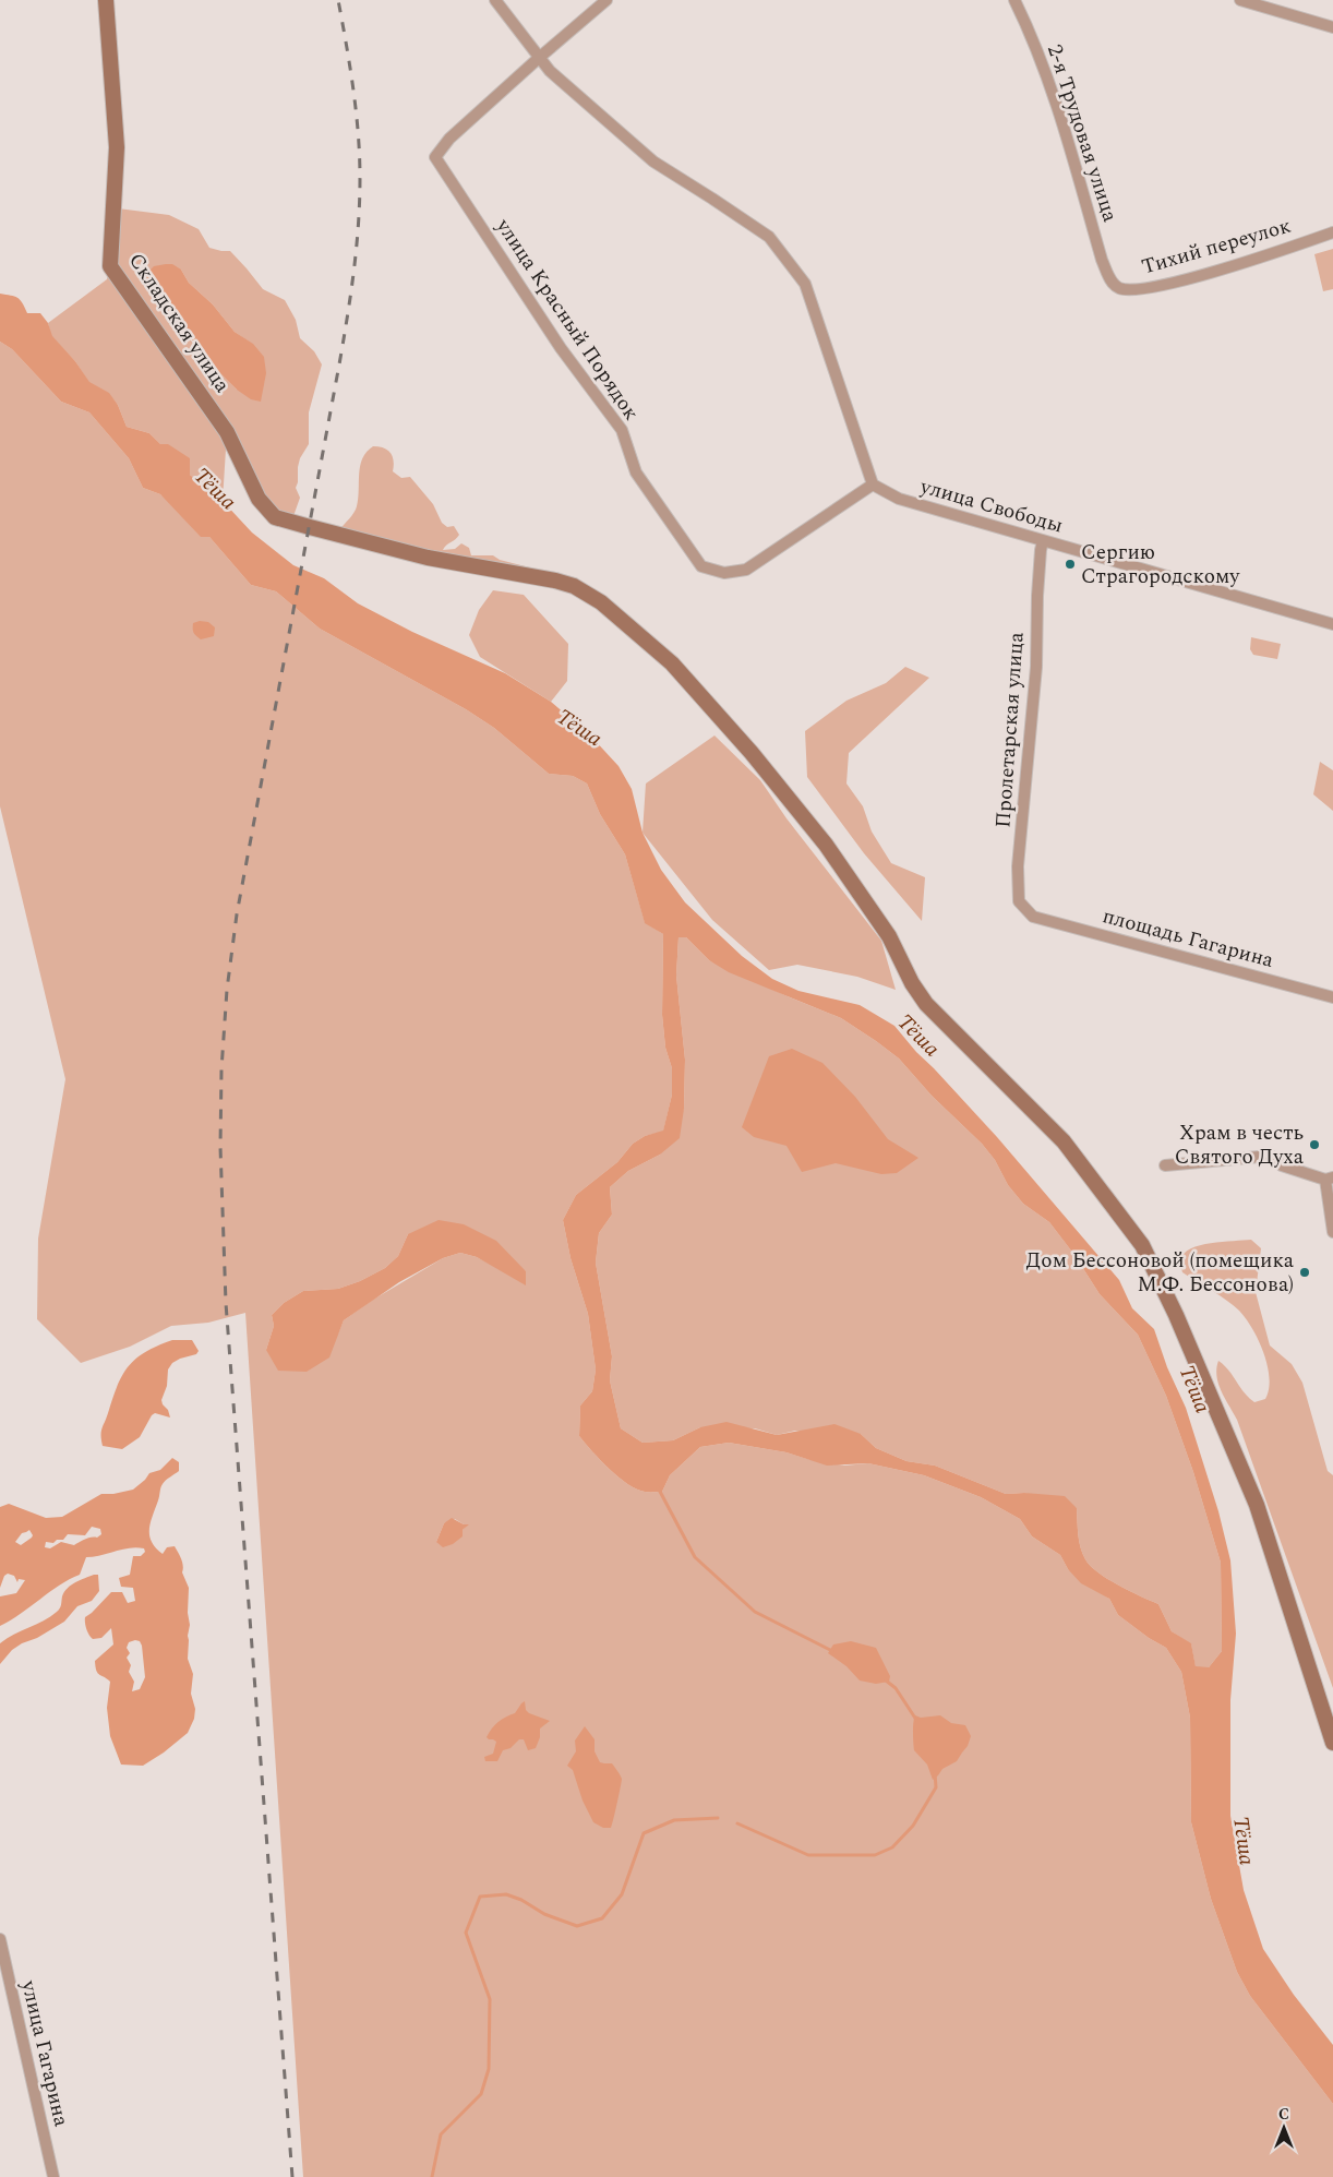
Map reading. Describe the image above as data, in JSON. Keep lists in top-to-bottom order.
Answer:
{
  "streets": {
    "street": [
      "2-я Трудовая улица",
      "Тихий переулок",
      "улица Красный Порядок",
      "Складская улица",
      "улица Свободы",
      "Пролетарская улица",
      "площадь Гагарина",
      "улица Гагарина"
    ]
  },
  "crossings": [
    ["2-я Трудовая улица", "Тихий переулок"],
    ["улица Красный Порядок", "улица Свободы"],
    ["улица Свободы", "Пролетарская улица"],
    ["Пролетарская улица", "площадь Гагарина"]
  ],
  "water": ["Тёша"],
  "places": ["Сергию Страгородскому", "Храм в честь Святого Духа", "Дом Бессоновой (помещика М.Ф. Бессонова)"],
  "north": "top"
}
